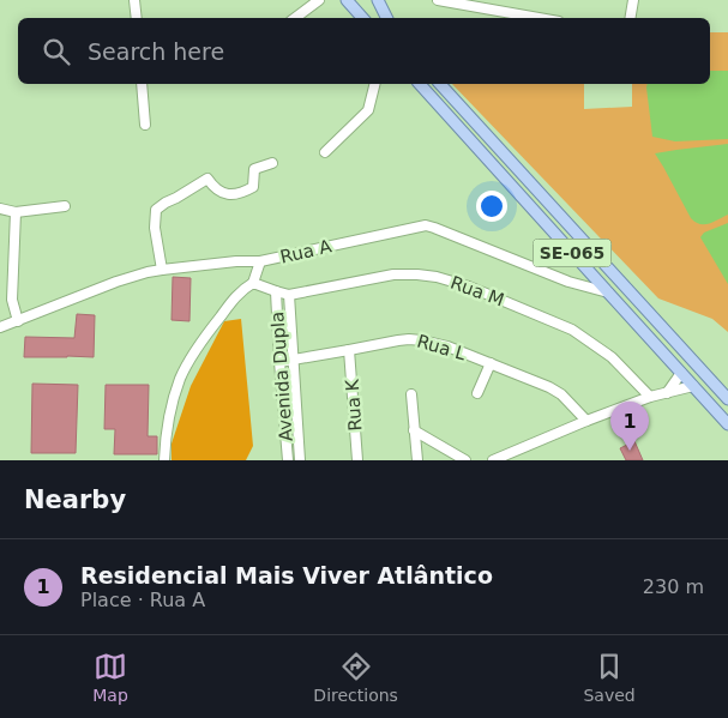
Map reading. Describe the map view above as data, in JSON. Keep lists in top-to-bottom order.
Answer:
{
  "streets": {
    "main road": ["SE-065"],
    "street": [
      "Rua A",
      "Rua M",
      "Rua L",
      "Avenida Dupla",
      "Rua K"
    ]
  },
  "crossings": [
    ["Rua A", "SE-065"],
    ["Rua M", "Avenida Dupla"],
    ["Rua L", "Avenida Dupla"],
    ["Rua L", "Rua K"]
  ],
  "page": {
    "search": "Search here",
    "pins": "1",
    "heading": "Nearby",
    "list": [
      {
        "mark": "1",
        "name": "Residencial Mais Viver Atlântico",
        "note": "Place · Rua A",
        "value": "230 m"
      }
    ],
    "nav": ["Map", "Directions", "Saved"]
  }
}
